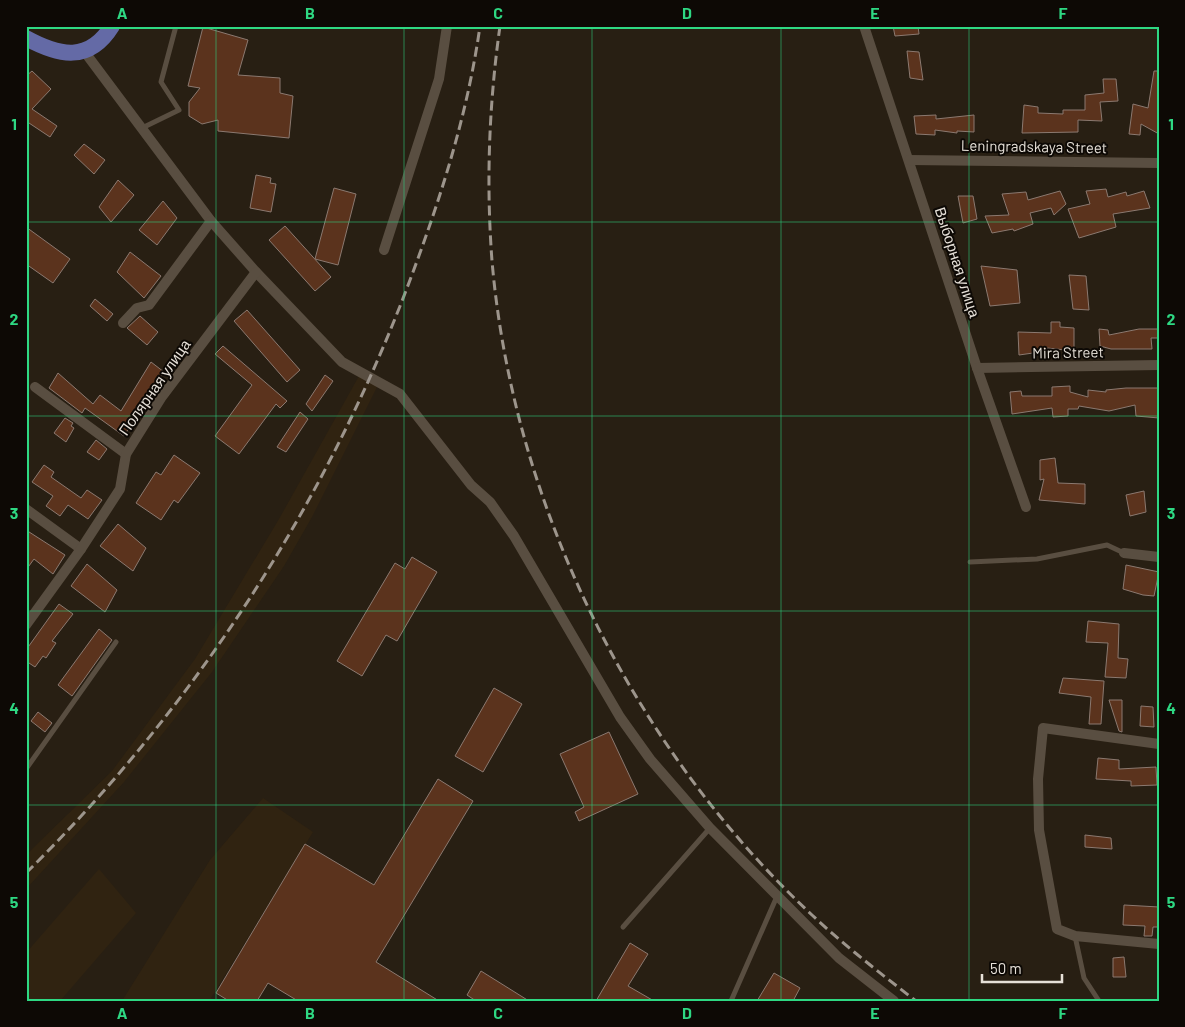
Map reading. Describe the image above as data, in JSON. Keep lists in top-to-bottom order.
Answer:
{
  "streets": {
    "street": [
      "Leningradskaya Street",
      "Выборная улица",
      "Mira Street",
      "Полярная улица"
    ]
  },
  "crossings": [
    ["Leningradskaya Street", "Выборная улица"],
    ["Выборная улица", "Mira Street"]
  ],
  "scale_bar": "50 m",
  "grid": {
    "columns": [
      "A",
      "B",
      "C",
      "D",
      "E",
      "F"
    ],
    "rows": [
      "1",
      "2",
      "3",
      "4",
      "5"
    ]
  }
}
